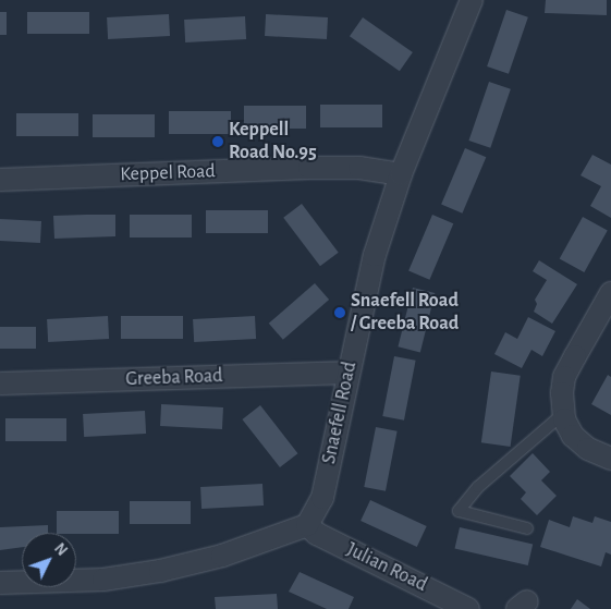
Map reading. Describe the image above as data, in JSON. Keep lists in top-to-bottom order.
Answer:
{
  "streets": {
    "street": [
      "Keppel Road",
      "Greeba Road",
      "Snaefell Road",
      "Julian Road"
    ]
  },
  "crossings": [
    ["Keppel Road", "Snaefell Road"],
    ["Greeba Road", "Snaefell Road"],
    ["Snaefell Road", "Julian Road"]
  ],
  "places": ["Keppell Road No.95", "Snaefell Road / Greeba Road"],
  "north": "top right"
}
